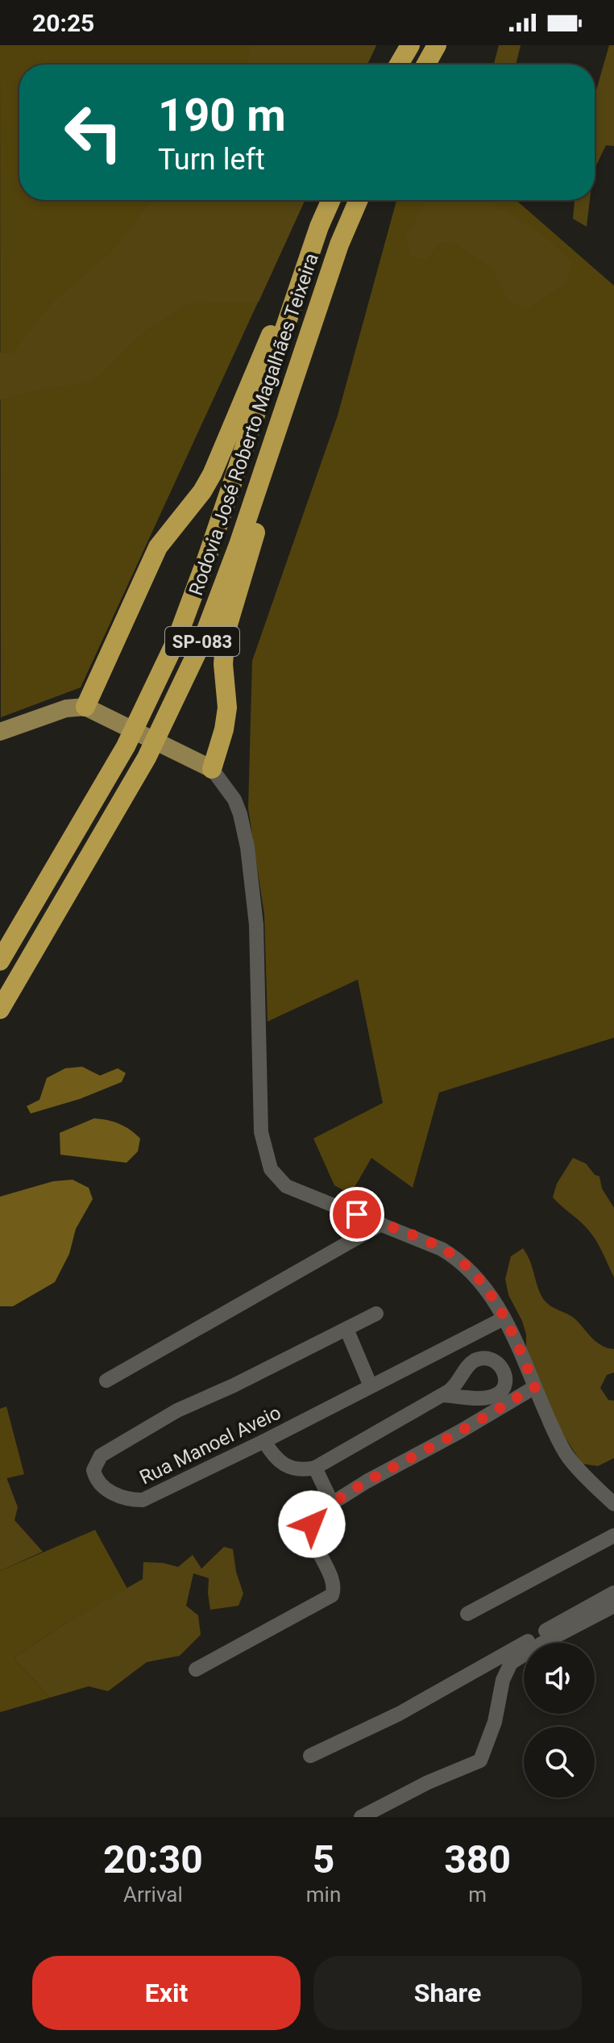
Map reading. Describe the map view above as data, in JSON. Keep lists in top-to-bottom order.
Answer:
{
  "streets": {
    "highway": ["Rodovia José Roberto Magalhães Teixeira", "SP-083"],
    "street": ["Rua Manoel Aveio"]
  },
  "page": {
    "status": "20:25",
    "turn": ["190 m", "Turn left"],
    "eta": [
      "20:30",
      "Arrival",
      "5",
      "min",
      "380",
      "m"
    ],
    "buttons": ["Exit", "Share"]
  }
}
